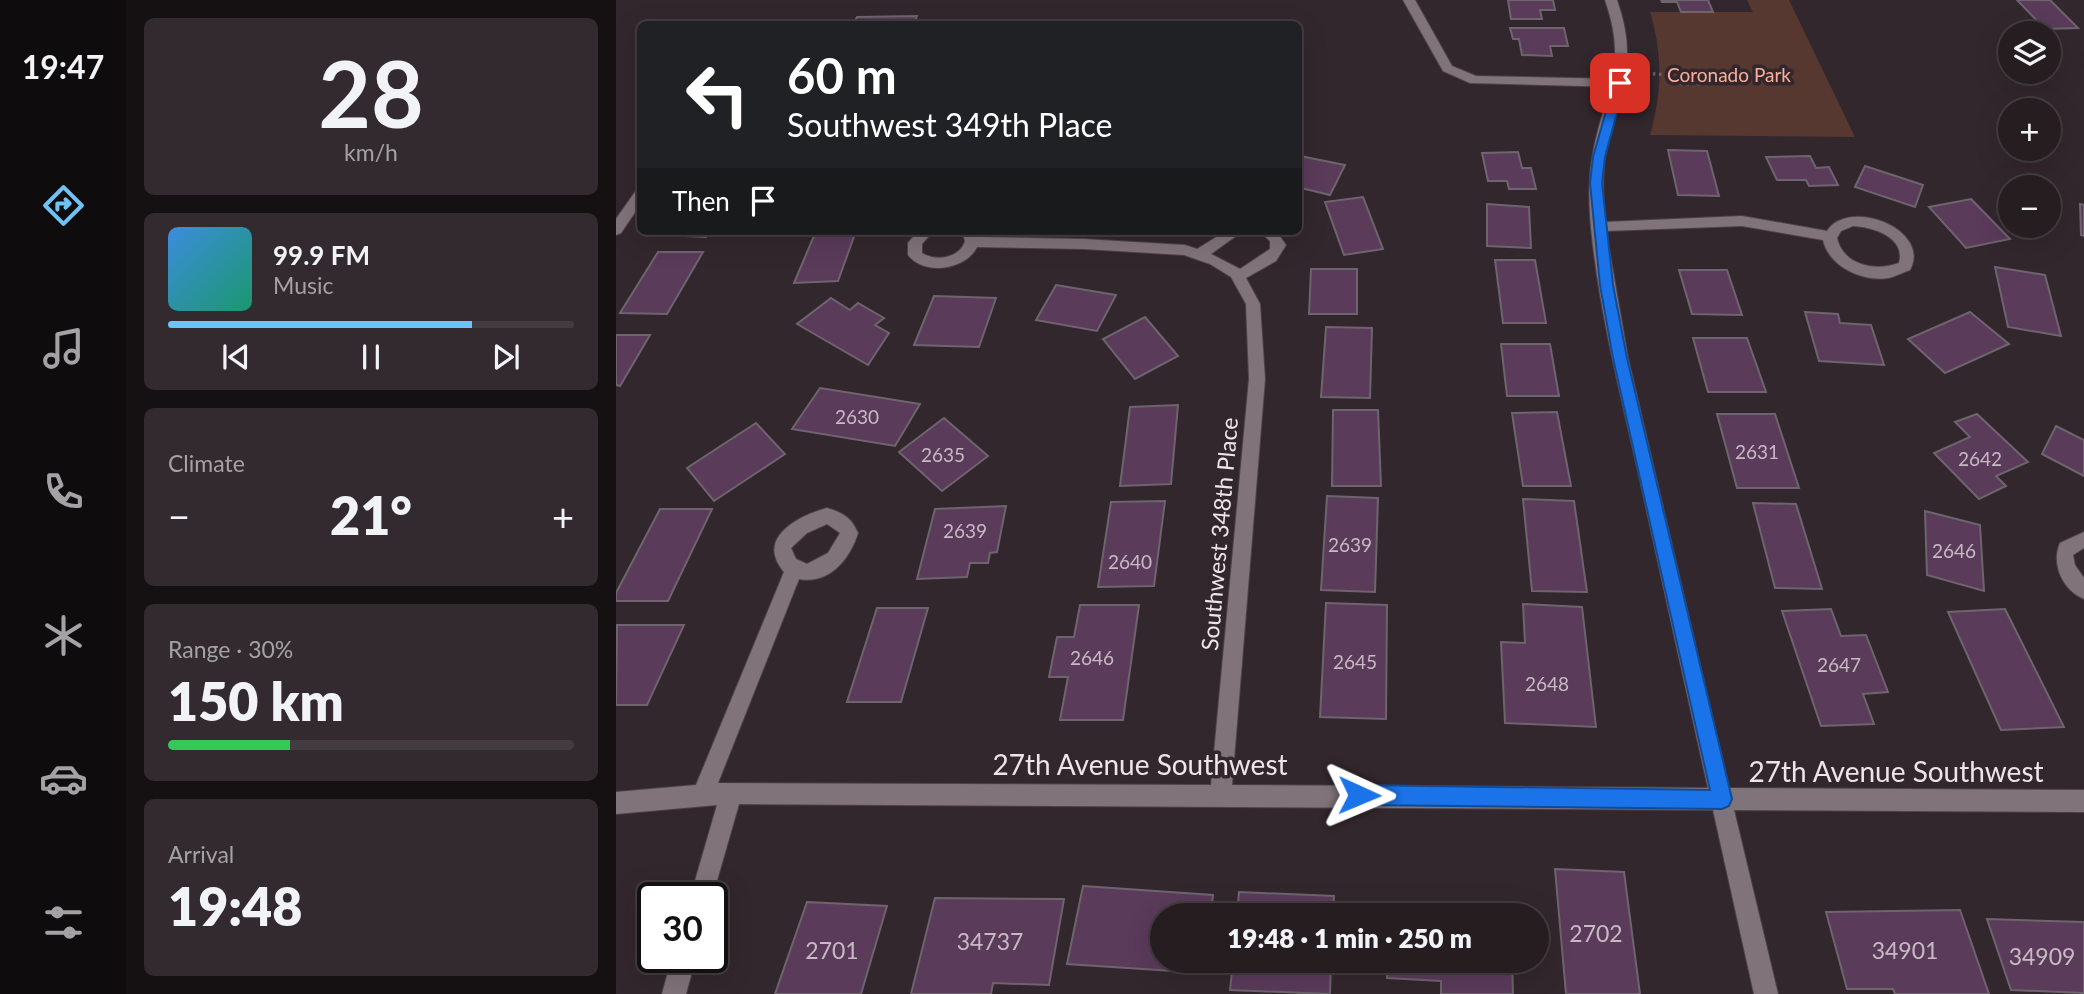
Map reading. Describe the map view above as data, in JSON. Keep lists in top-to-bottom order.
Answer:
{
  "streets": {
    "street": ["Southwest 348th Place", "27th Avenue Southwest"]
  },
  "crossings": [
    ["Southwest 348th Place", "27th Avenue Southwest"]
  ],
  "parks": ["Coronado Park"],
  "house_numbers": [
    "2630",
    "2631",
    "2635",
    "2642",
    "2639",
    "2639",
    "2646",
    "2640",
    "2646",
    "2645",
    "2647",
    "2648",
    "2702",
    "34737",
    "2701",
    "34901",
    "34909"
  ],
  "page": {
    "tabs": "19:47",
    "tile": [
      ["28", "km/h"],
      "Climate",
      ["Range · 30%", "150 km"],
      ["Arrival", "19:48"]
    ],
    "map_buttons": ["+", "−"],
    "turn": ["60 m", "Southwest 349th Place"],
    "then": "Then",
    "song": ["99.9 FM", "Music"],
    "heat": ["−", "21°", "+"],
    "limit": "30",
    "trip": "19:48 · 1 min · 250 m"
  }
}
